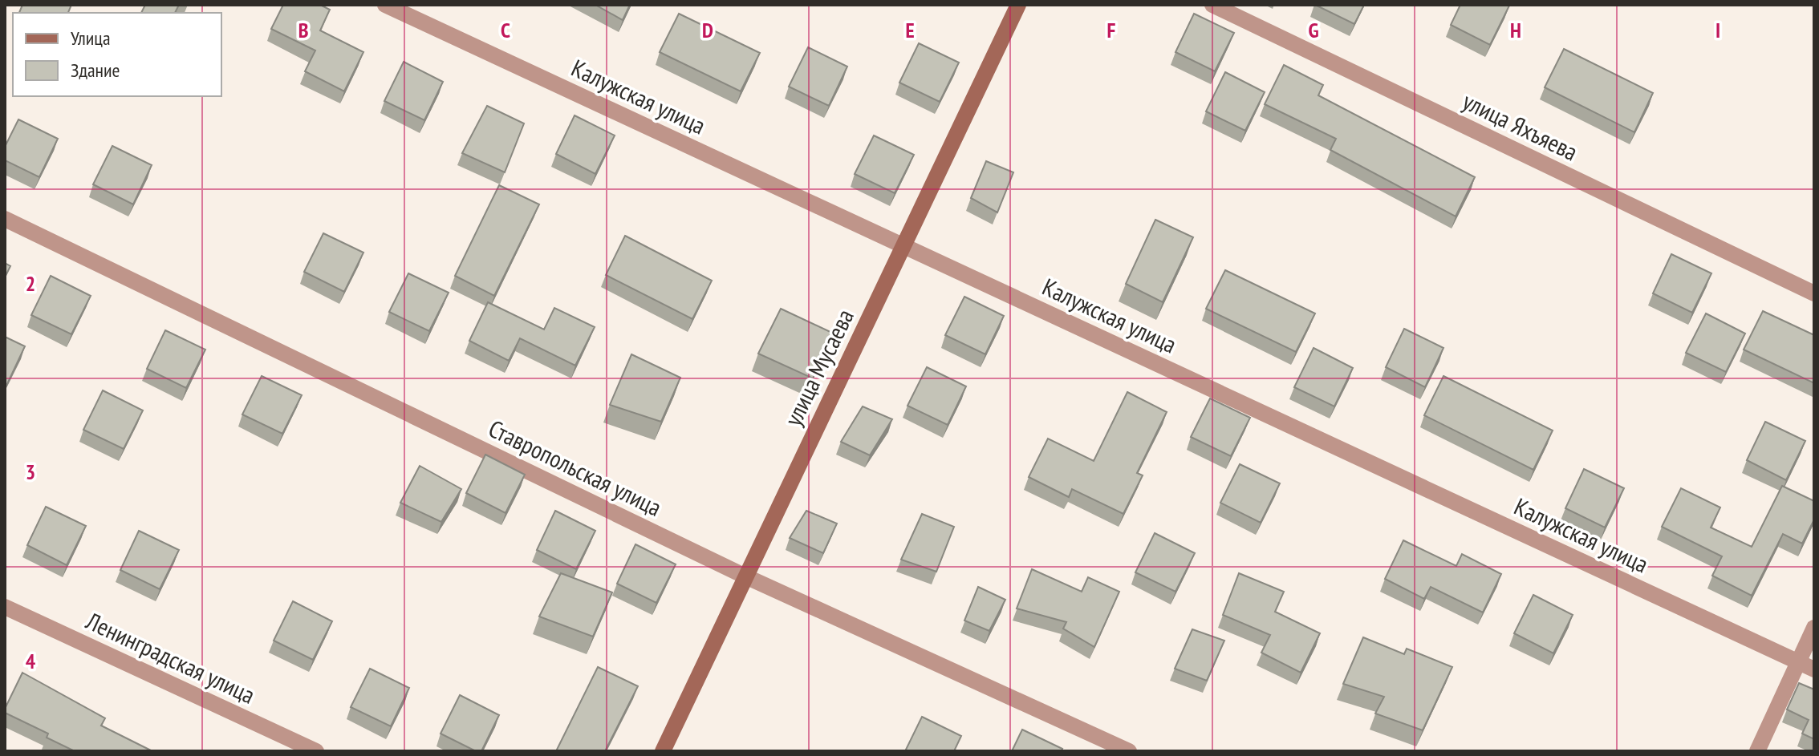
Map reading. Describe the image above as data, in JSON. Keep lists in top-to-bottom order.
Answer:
{
  "streets": {
    "street": [
      "Калужская улица",
      "улица Яхъяева",
      "улица Мусаева",
      "Ставропольская улица",
      "Ленинградская улица"
    ]
  },
  "crossings": [
    ["Калужская улица", "улица Мусаева"],
    ["улица Мусаева", "Ставропольская улица"]
  ],
  "legend": ["Улица", "Здание"],
  "grid": {
    "columns": [
      "B",
      "C",
      "D",
      "E",
      "F",
      "G",
      "H",
      "I"
    ],
    "rows": ["2", "3", "4"]
  }
}
